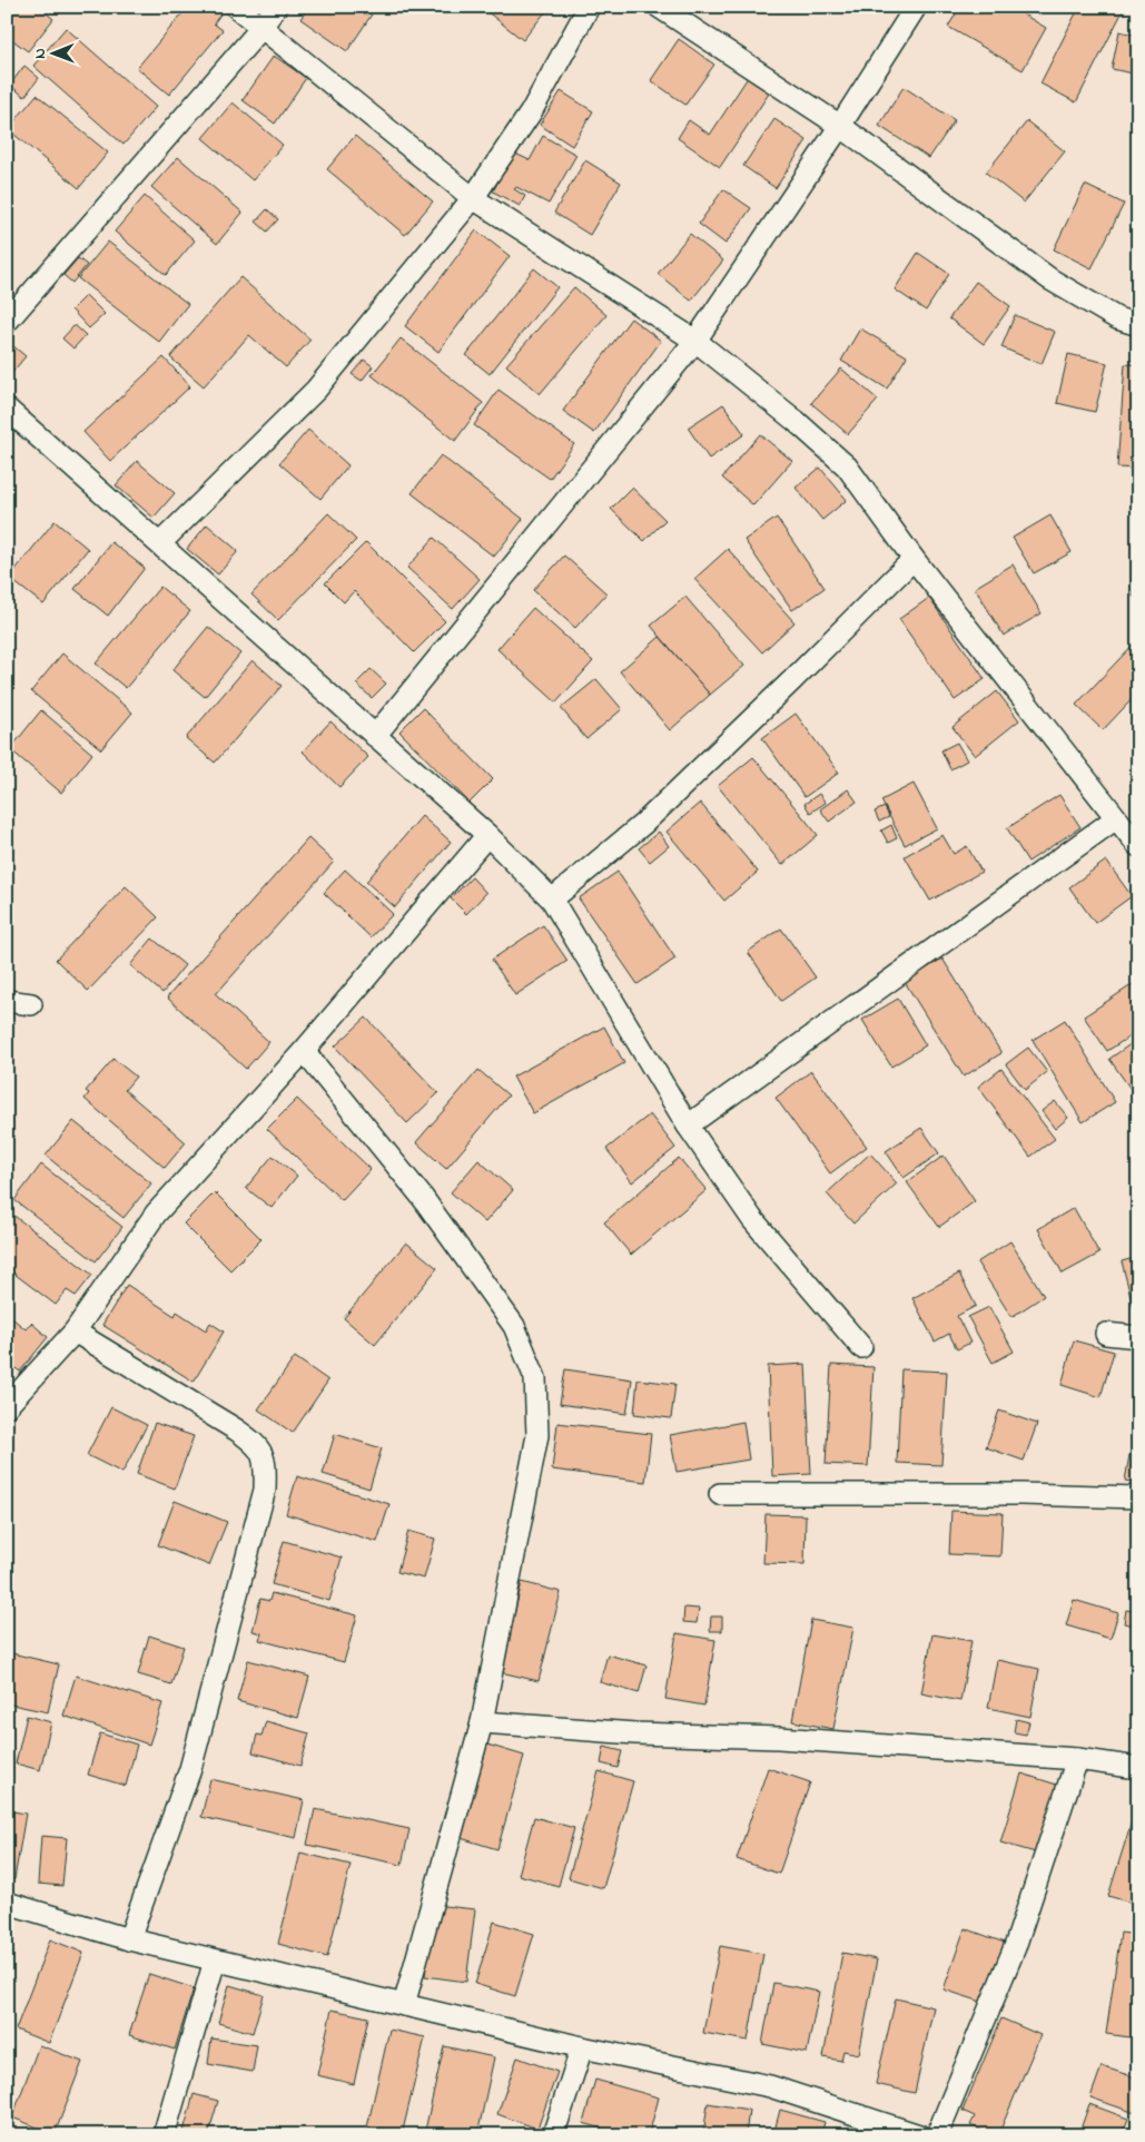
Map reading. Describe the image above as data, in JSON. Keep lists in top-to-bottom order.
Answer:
{
  "north": "left"
}
